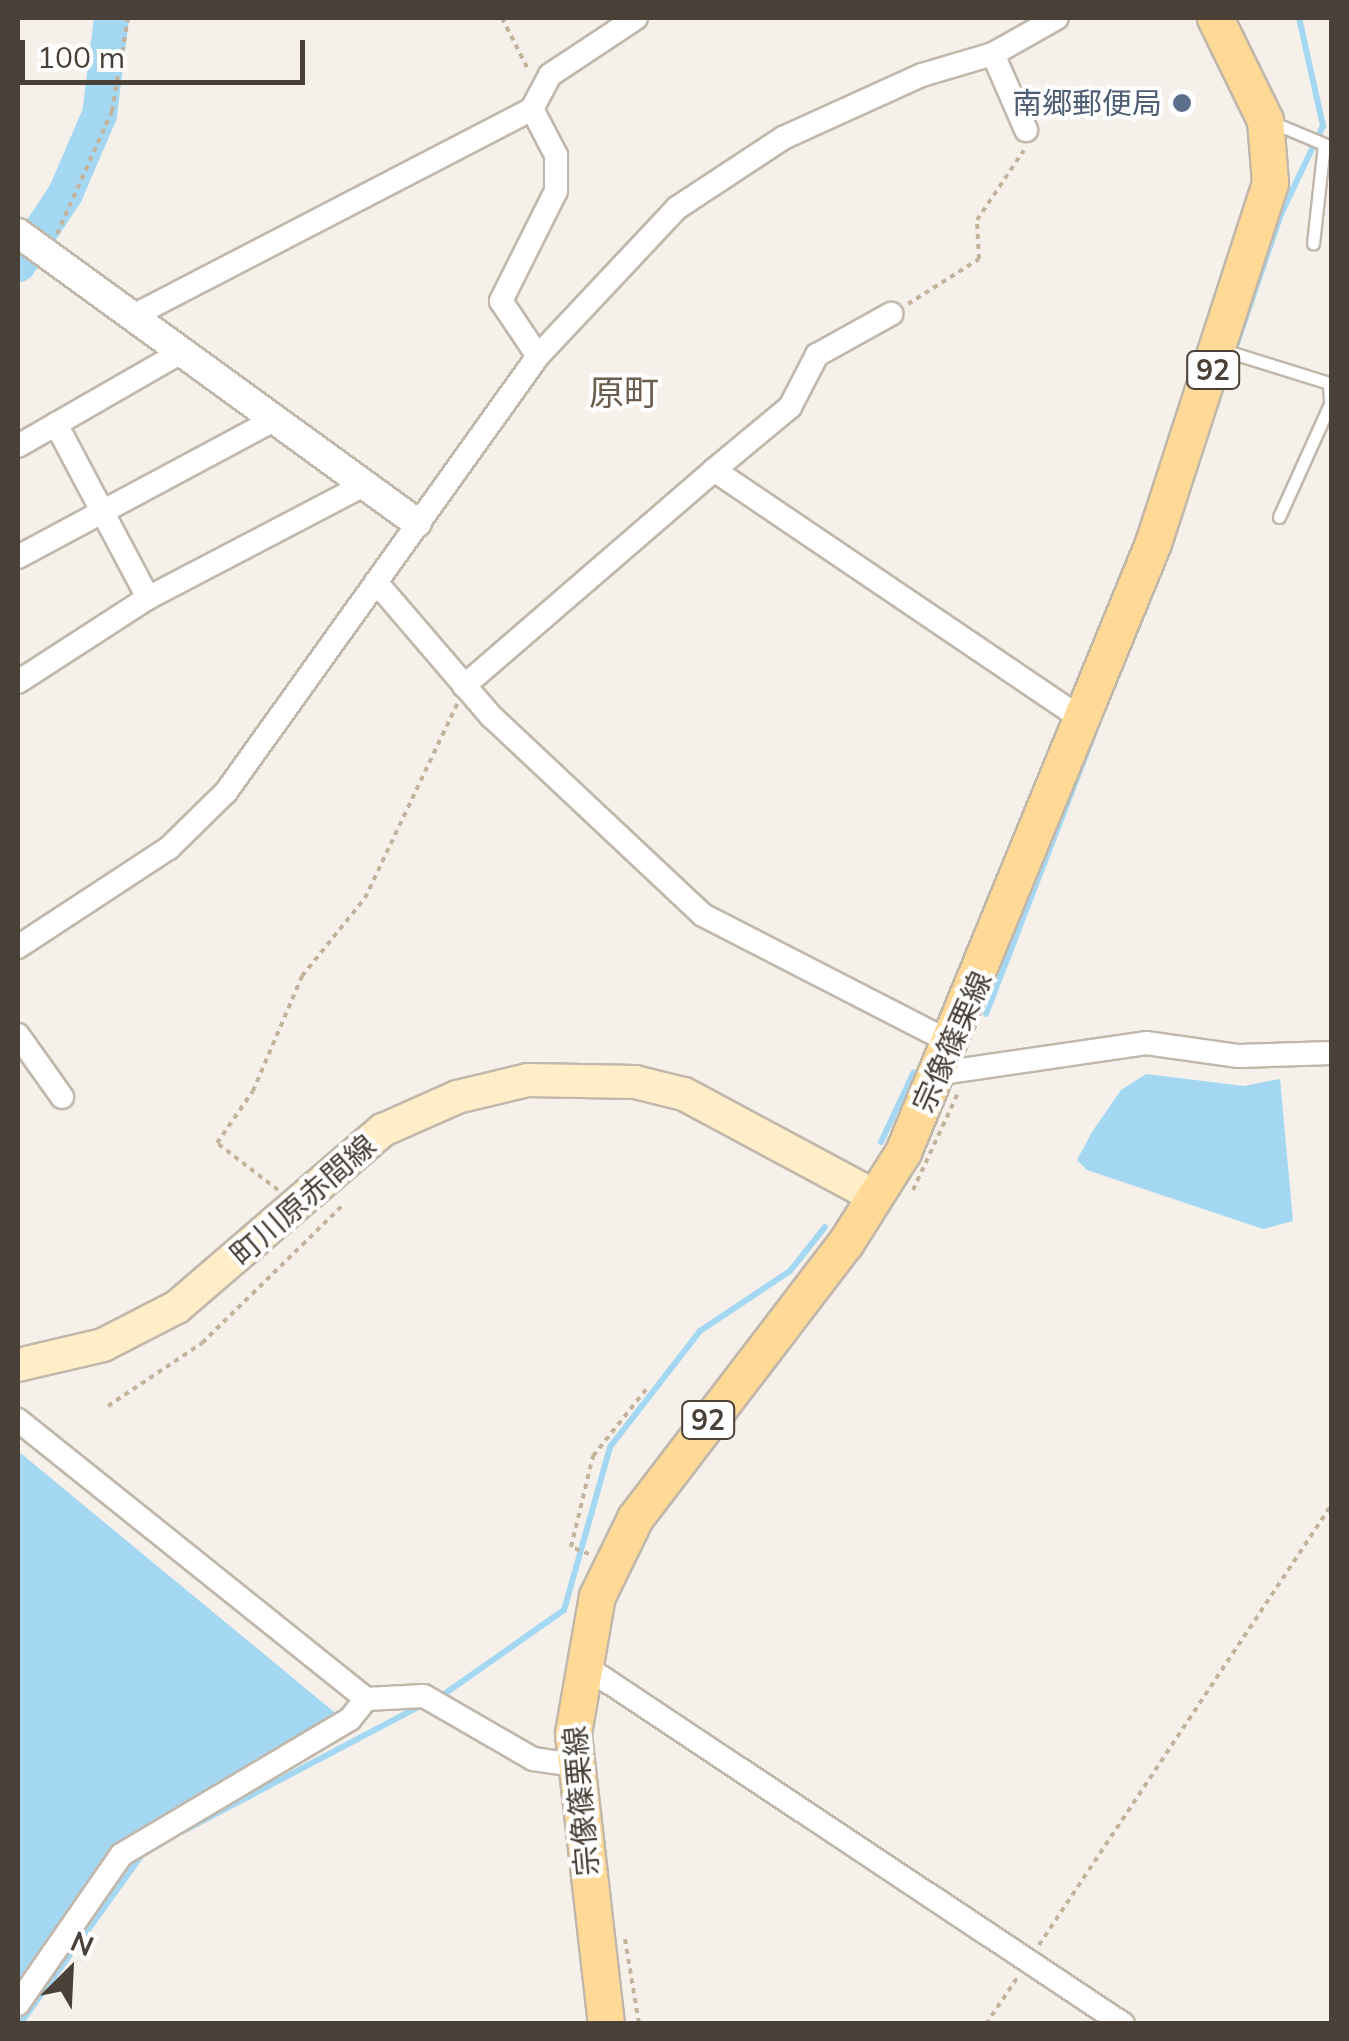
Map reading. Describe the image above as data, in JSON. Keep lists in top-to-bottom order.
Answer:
{
  "streets": {
    "main road": ["92", "宗像篠栗線", "町川原赤間線"]
  },
  "crossings": [
    ["宗像篠栗線", "町川原赤間線"]
  ],
  "districts": ["原町"],
  "places": ["南郷郵便局"],
  "scale_bar": "100 m",
  "north": "top right"
}
